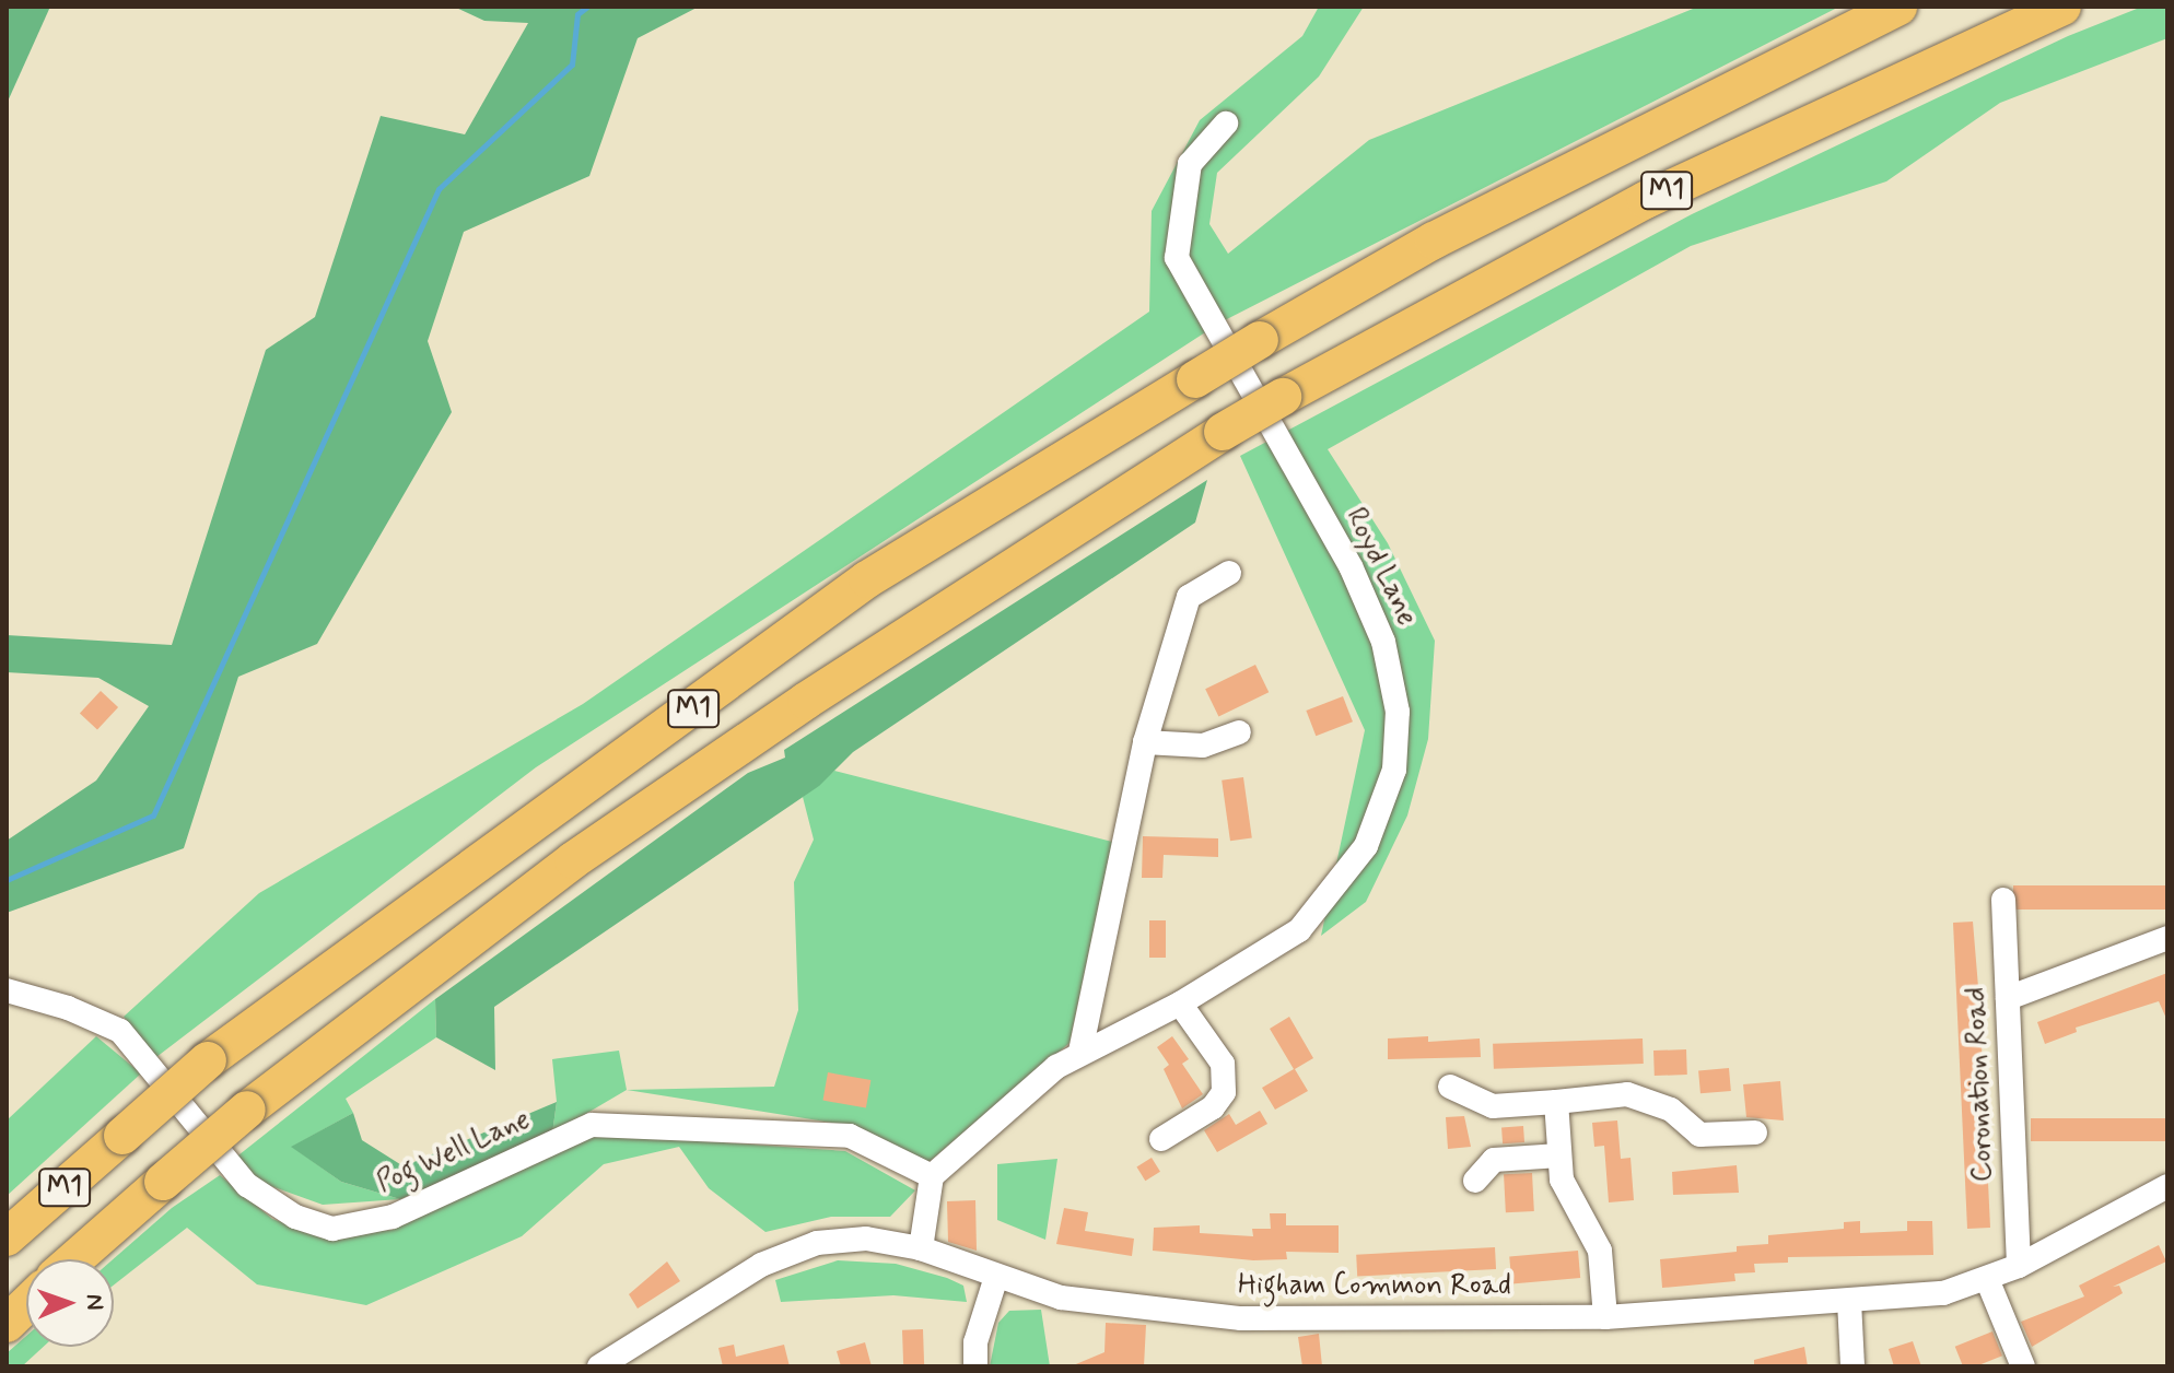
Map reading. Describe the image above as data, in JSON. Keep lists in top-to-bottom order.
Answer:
{
  "streets": {
    "highway": ["M1"],
    "street": [
      "Royd Lane",
      "Coronation Road",
      "Pog Well Lane",
      "Higham Common Road"
    ]
  },
  "crossings": [
    ["Royd Lane", "Pog Well Lane"],
    ["Coronation Road", "Higham Common Road"]
  ],
  "north": "right"
}
